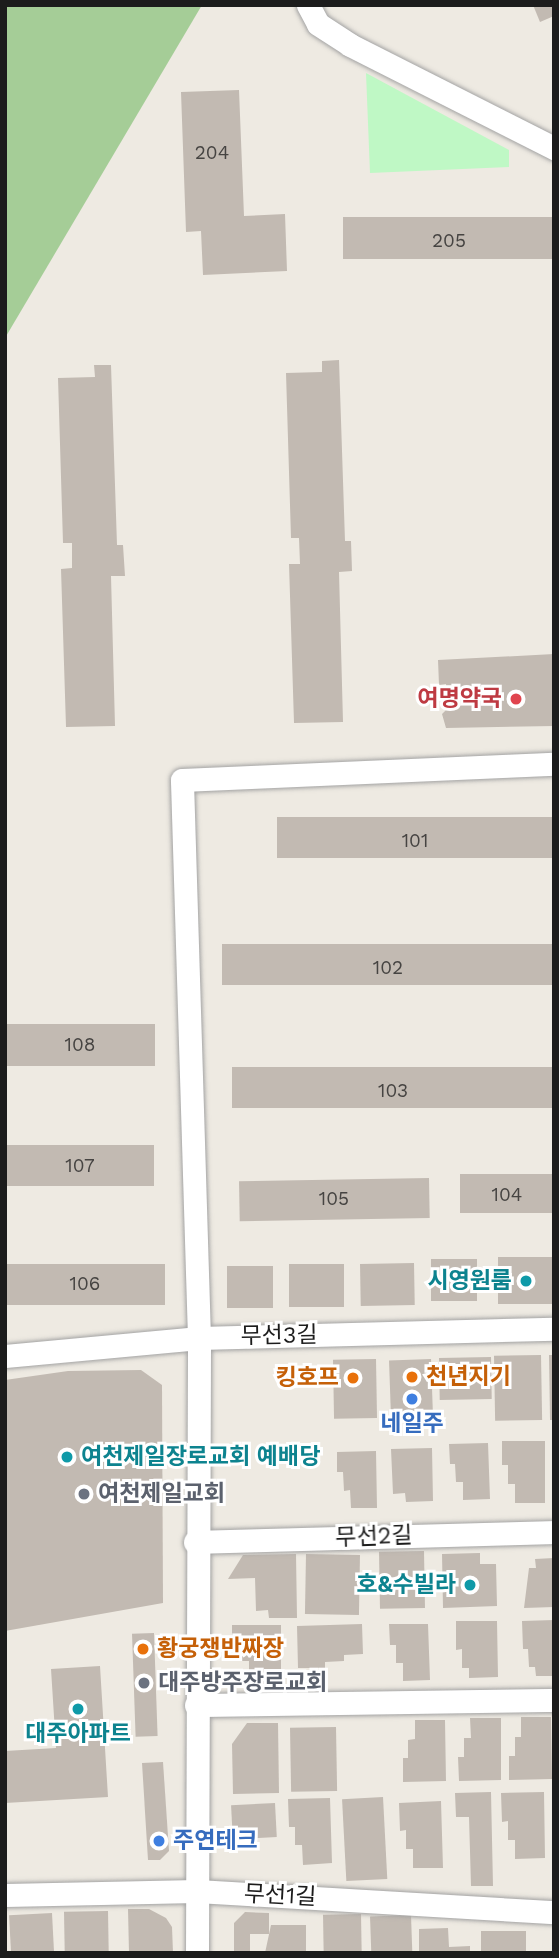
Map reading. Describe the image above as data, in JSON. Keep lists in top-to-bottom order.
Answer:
{
  "streets": {
    "street": ["무선3길", "무선2길", "무선1길"]
  },
  "places": [
    "여명약국",
    "시영원룸",
    "천년지기",
    "킹호프",
    "네일주",
    "여천제일장로교회 예배당",
    "여천제일교회",
    "호&수빌라",
    "황궁쟁반짜장",
    "대주방주장로교회",
    "대주아파트",
    "주연테크"
  ],
  "house_numbers": [
    "204",
    "205",
    "101",
    "102",
    "108",
    "103",
    "107",
    "104",
    "105",
    "106"
  ]
}
